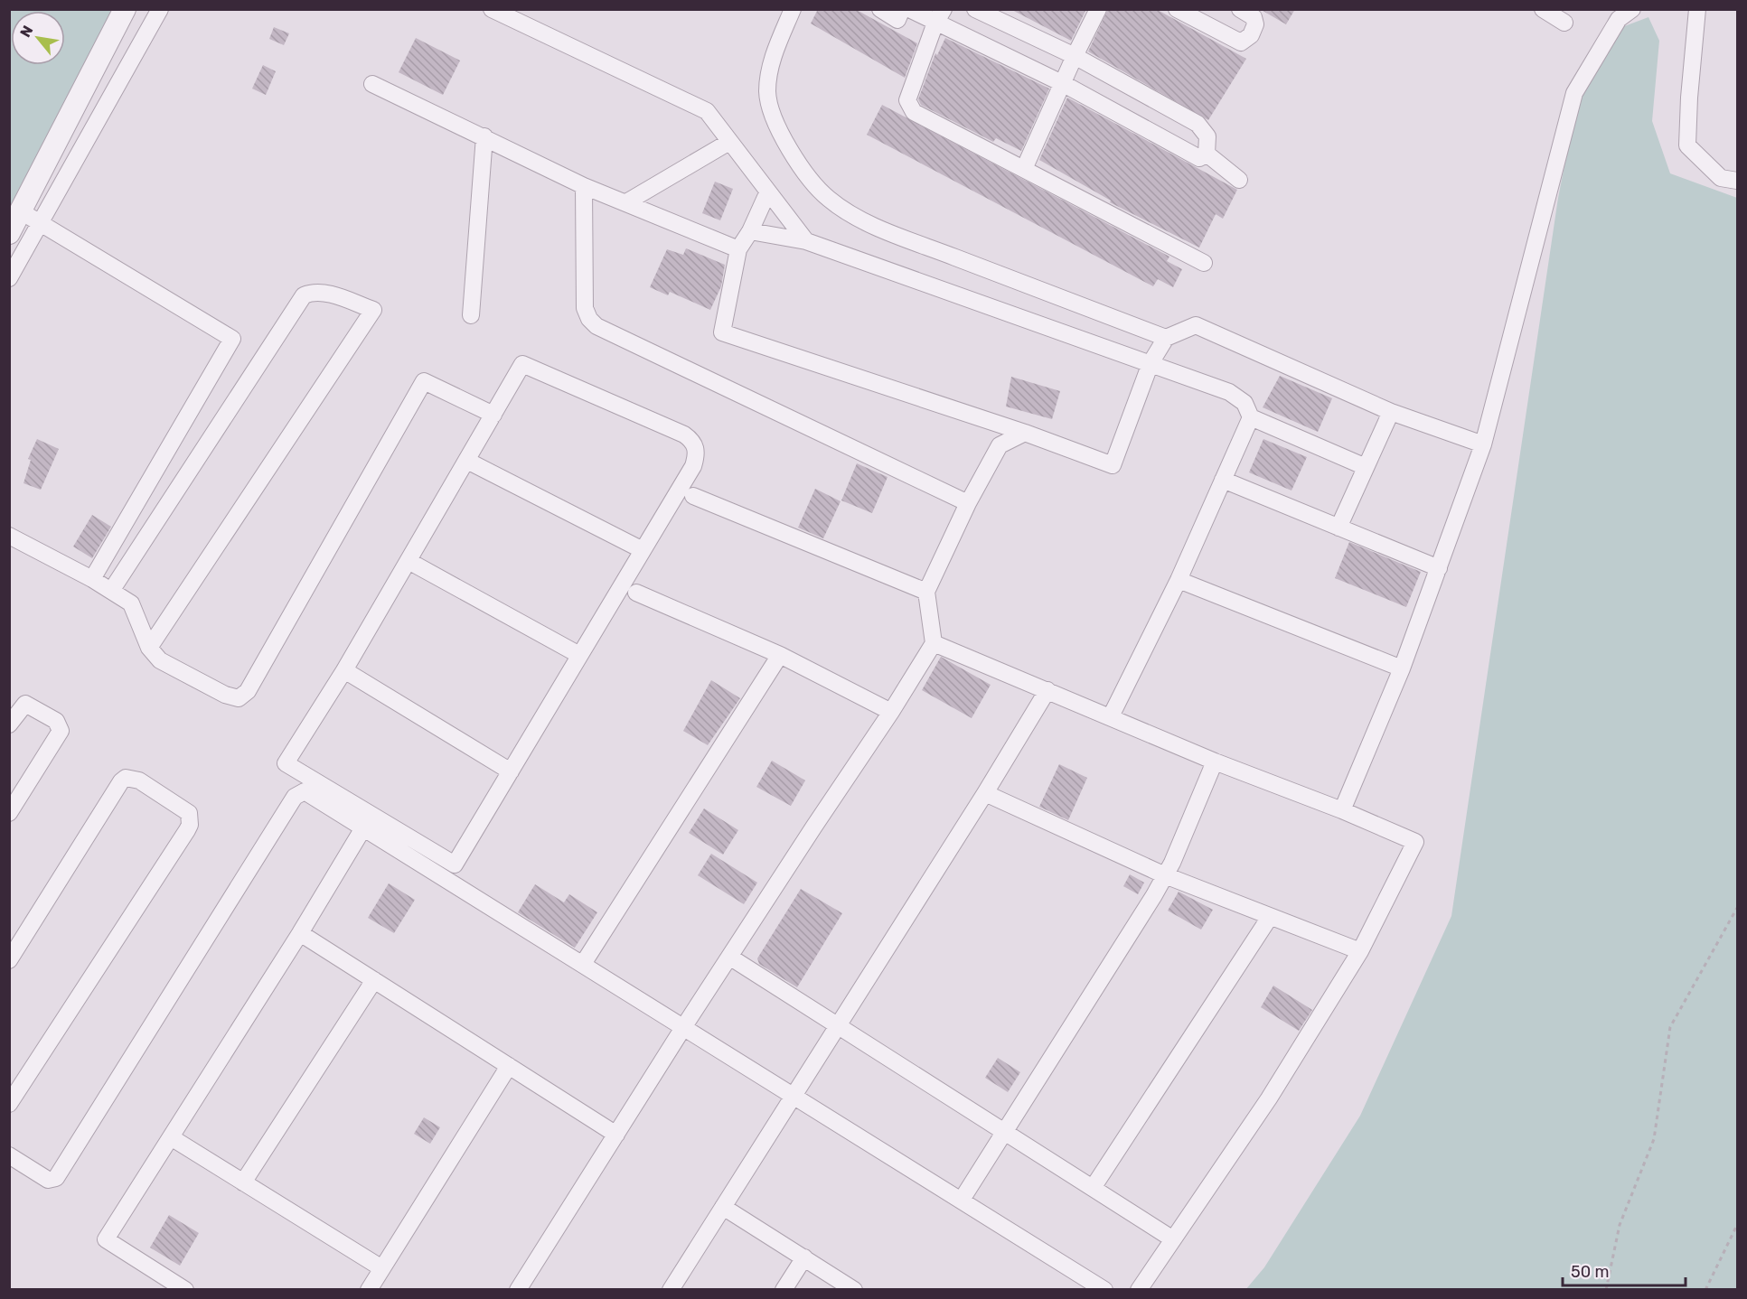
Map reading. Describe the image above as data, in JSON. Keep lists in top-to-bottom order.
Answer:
{
  "scale_bar": "50 m",
  "north": "top left"
}
